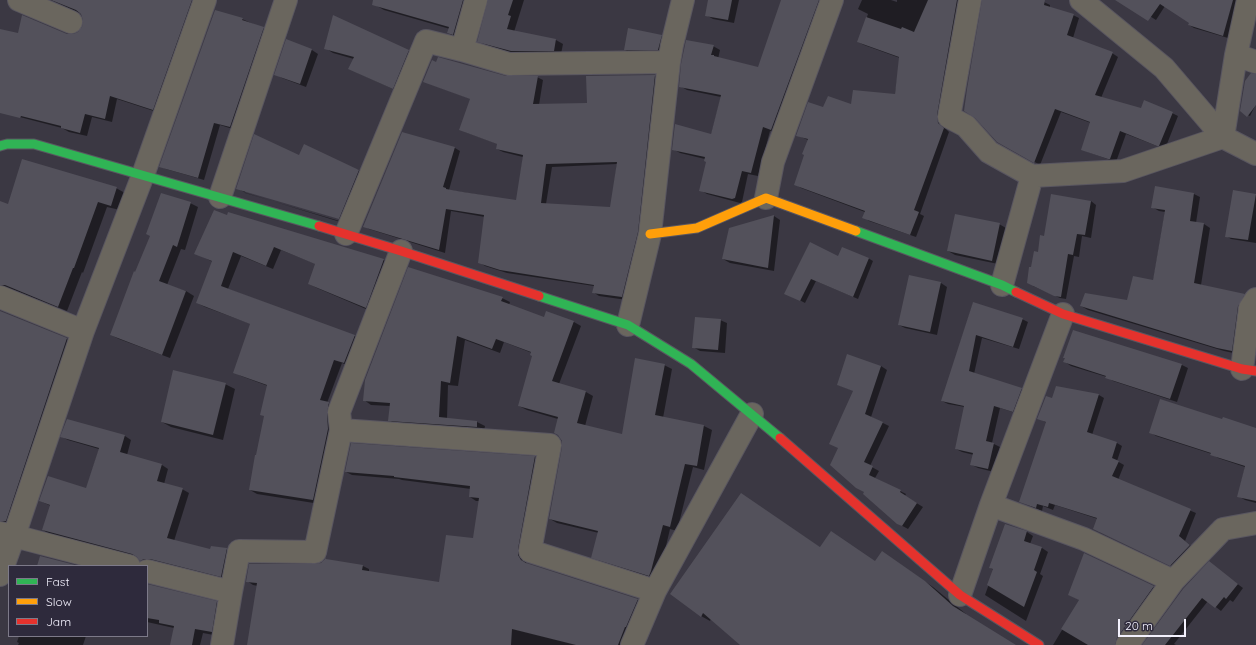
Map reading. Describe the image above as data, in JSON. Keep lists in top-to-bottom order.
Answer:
{
  "legend": ["Fast", "Slow", "Jam"],
  "scale_bar": "20 m"
}
